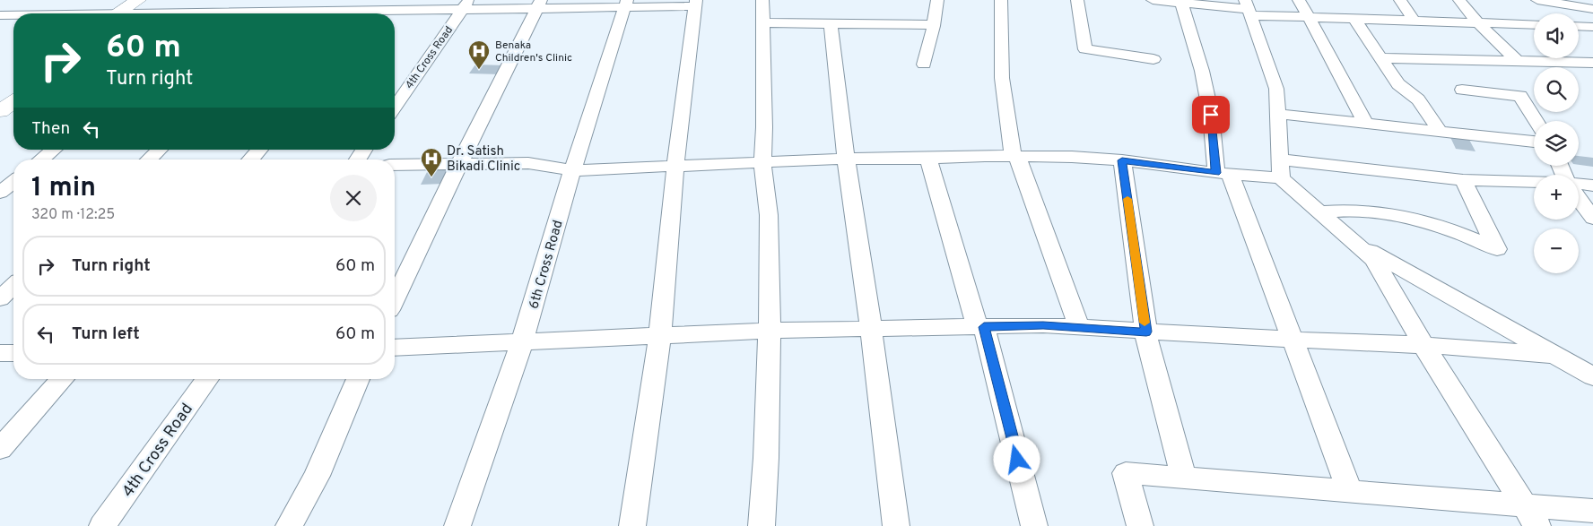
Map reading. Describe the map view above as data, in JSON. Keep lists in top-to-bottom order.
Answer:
{
  "streets": {
    "street": ["4th Cross Road", "6th Cross Road"]
  },
  "places": {
    "hospital": ["Benaka Children's Clinic", "Dr. Satish Bikadi Clinic"]
  },
  "page": {
    "map_buttons": ["+", "−"],
    "turn": ["60 m", "Turn right"],
    "then": "Then",
    "heading": ["1 min", "320 m · 12:25"],
    "list": [
      {
        "name": "Turn right",
        "value": "60 m"
      },
      {
        "name": "Turn left",
        "value": "60 m"
      }
    ]
  }
}
